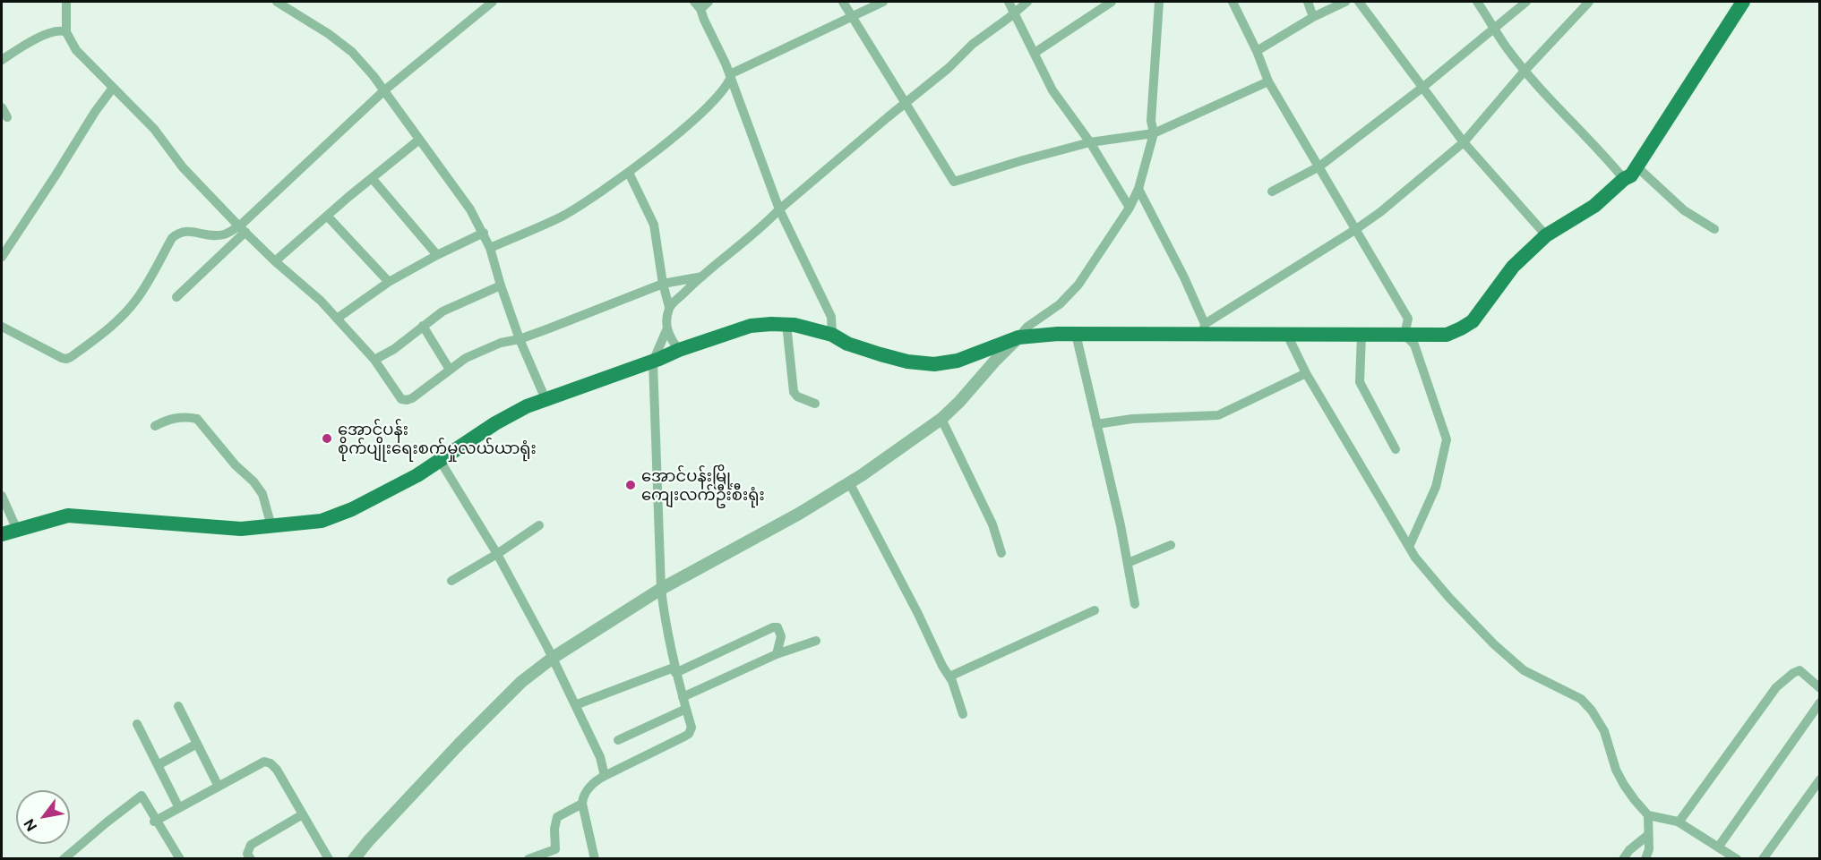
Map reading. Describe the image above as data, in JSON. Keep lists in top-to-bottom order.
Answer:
{
  "places": ["အောင်ပန်း စိုက်ပျိုးရေးစက်မှုလယ်ယာရုံး", "အောင်ပန်းမြို့ ကျေးလက်ဦးစီးရုံး"],
  "north": "bottom left"
}
